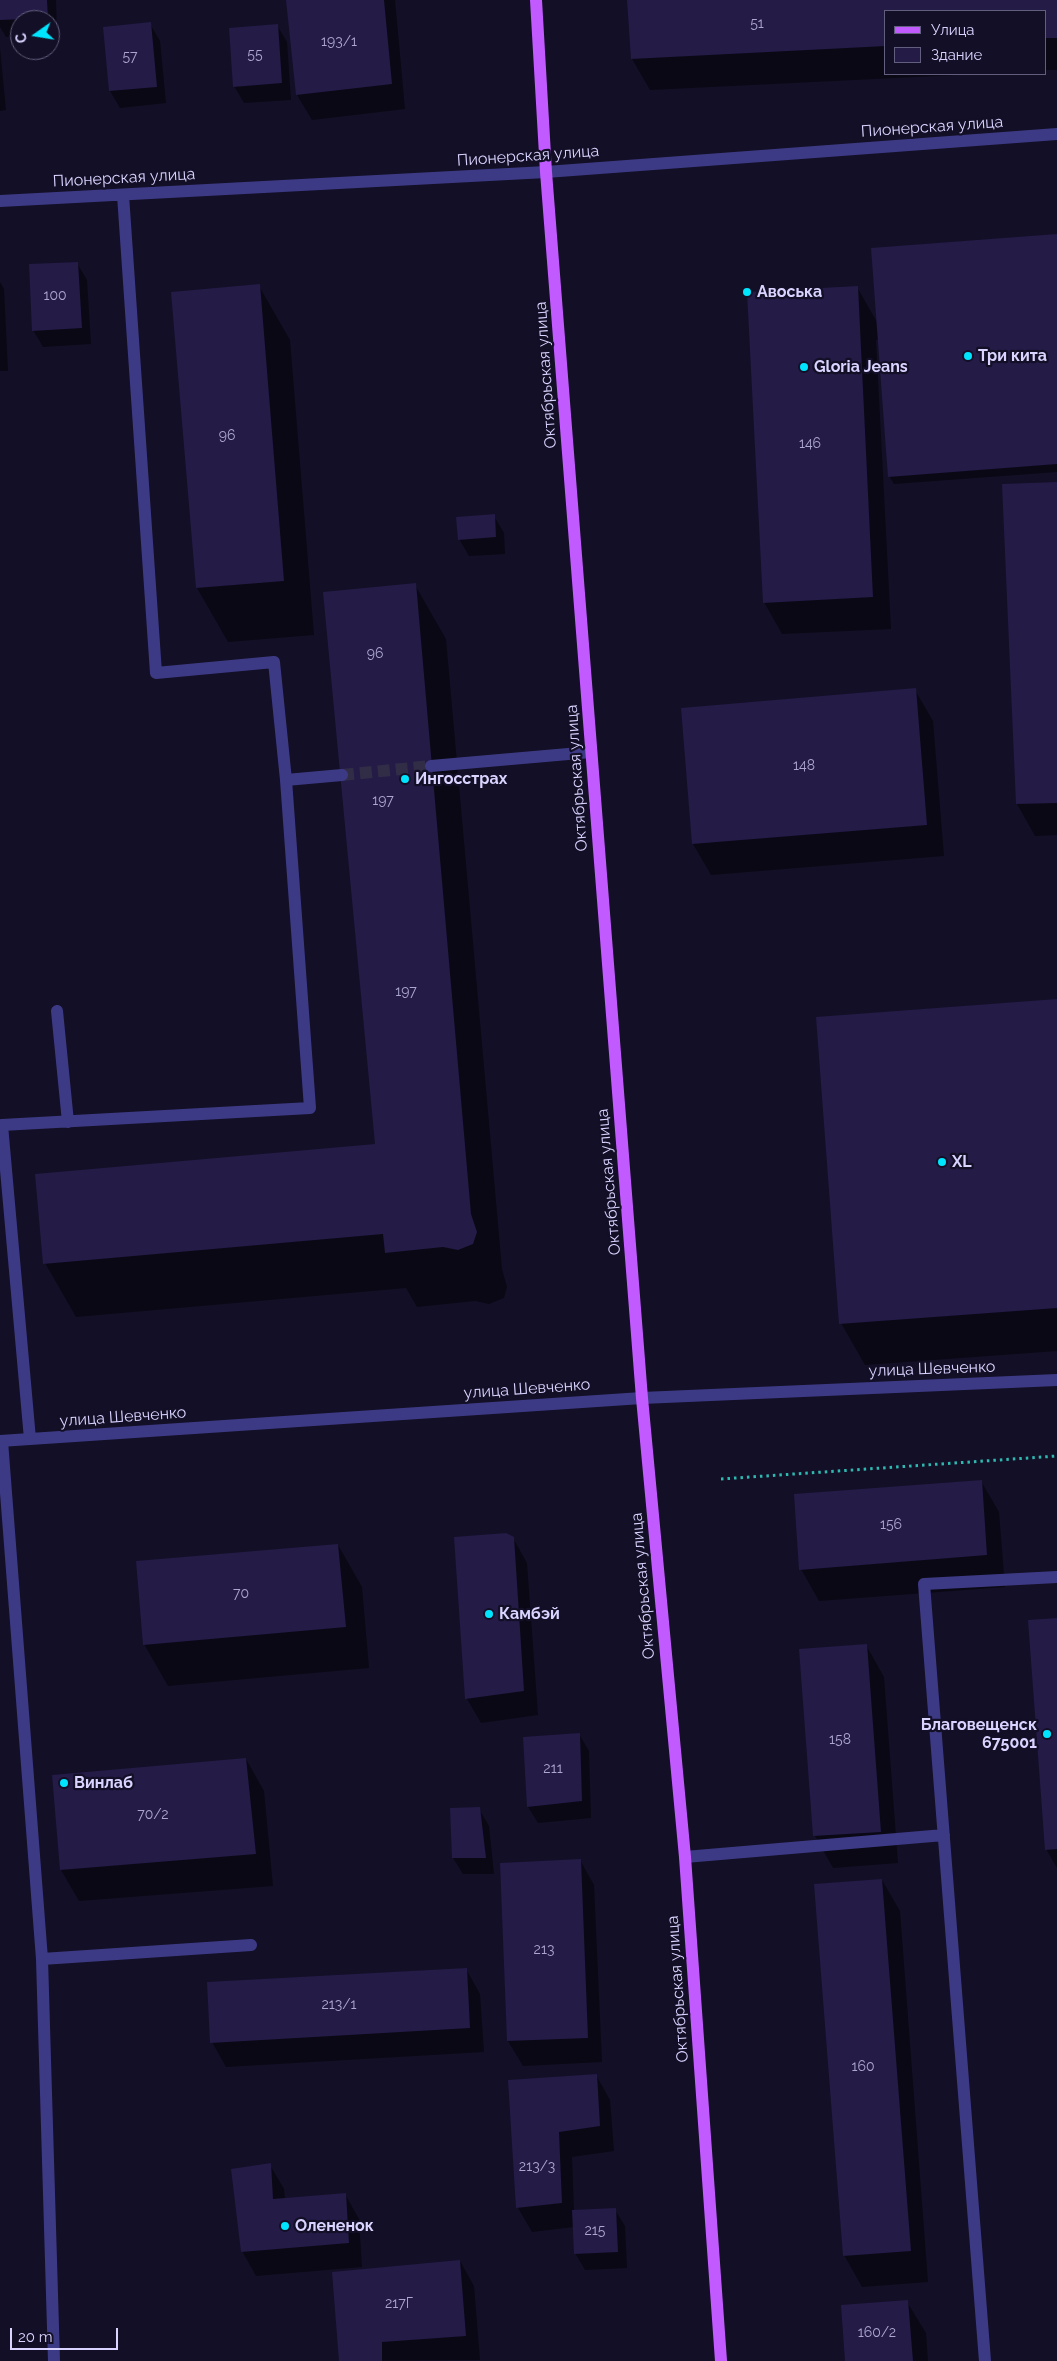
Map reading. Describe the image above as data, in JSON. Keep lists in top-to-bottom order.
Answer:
{
  "streets": {
    "main road": ["Октябрьская улица"],
    "street": ["Пионерская улица", "улица Шевченко"]
  },
  "crossings": [
    ["Пионерская улица", "Октябрьская улица"],
    ["Октябрьская улица", "улица Шевченко"]
  ],
  "places": [
    "Авоська",
    "Три кита",
    "Gloria Jeans",
    "Ингосстрах",
    "XL",
    "Камбэй",
    "Благовещенск 675001",
    "Винлаб",
    "Олененок"
  ],
  "house_numbers": [
    "51",
    "193/1",
    "55",
    "57",
    "100",
    "96",
    "146",
    "96",
    "148",
    "197",
    "197",
    "156",
    "70",
    "158",
    "211",
    "70/2",
    "213",
    "213/1",
    "160",
    "213/3",
    "215",
    "217Г",
    "160/2"
  ],
  "legend": ["Улица", "Здание"],
  "scale_bar": "20 m",
  "north": "left"
}
